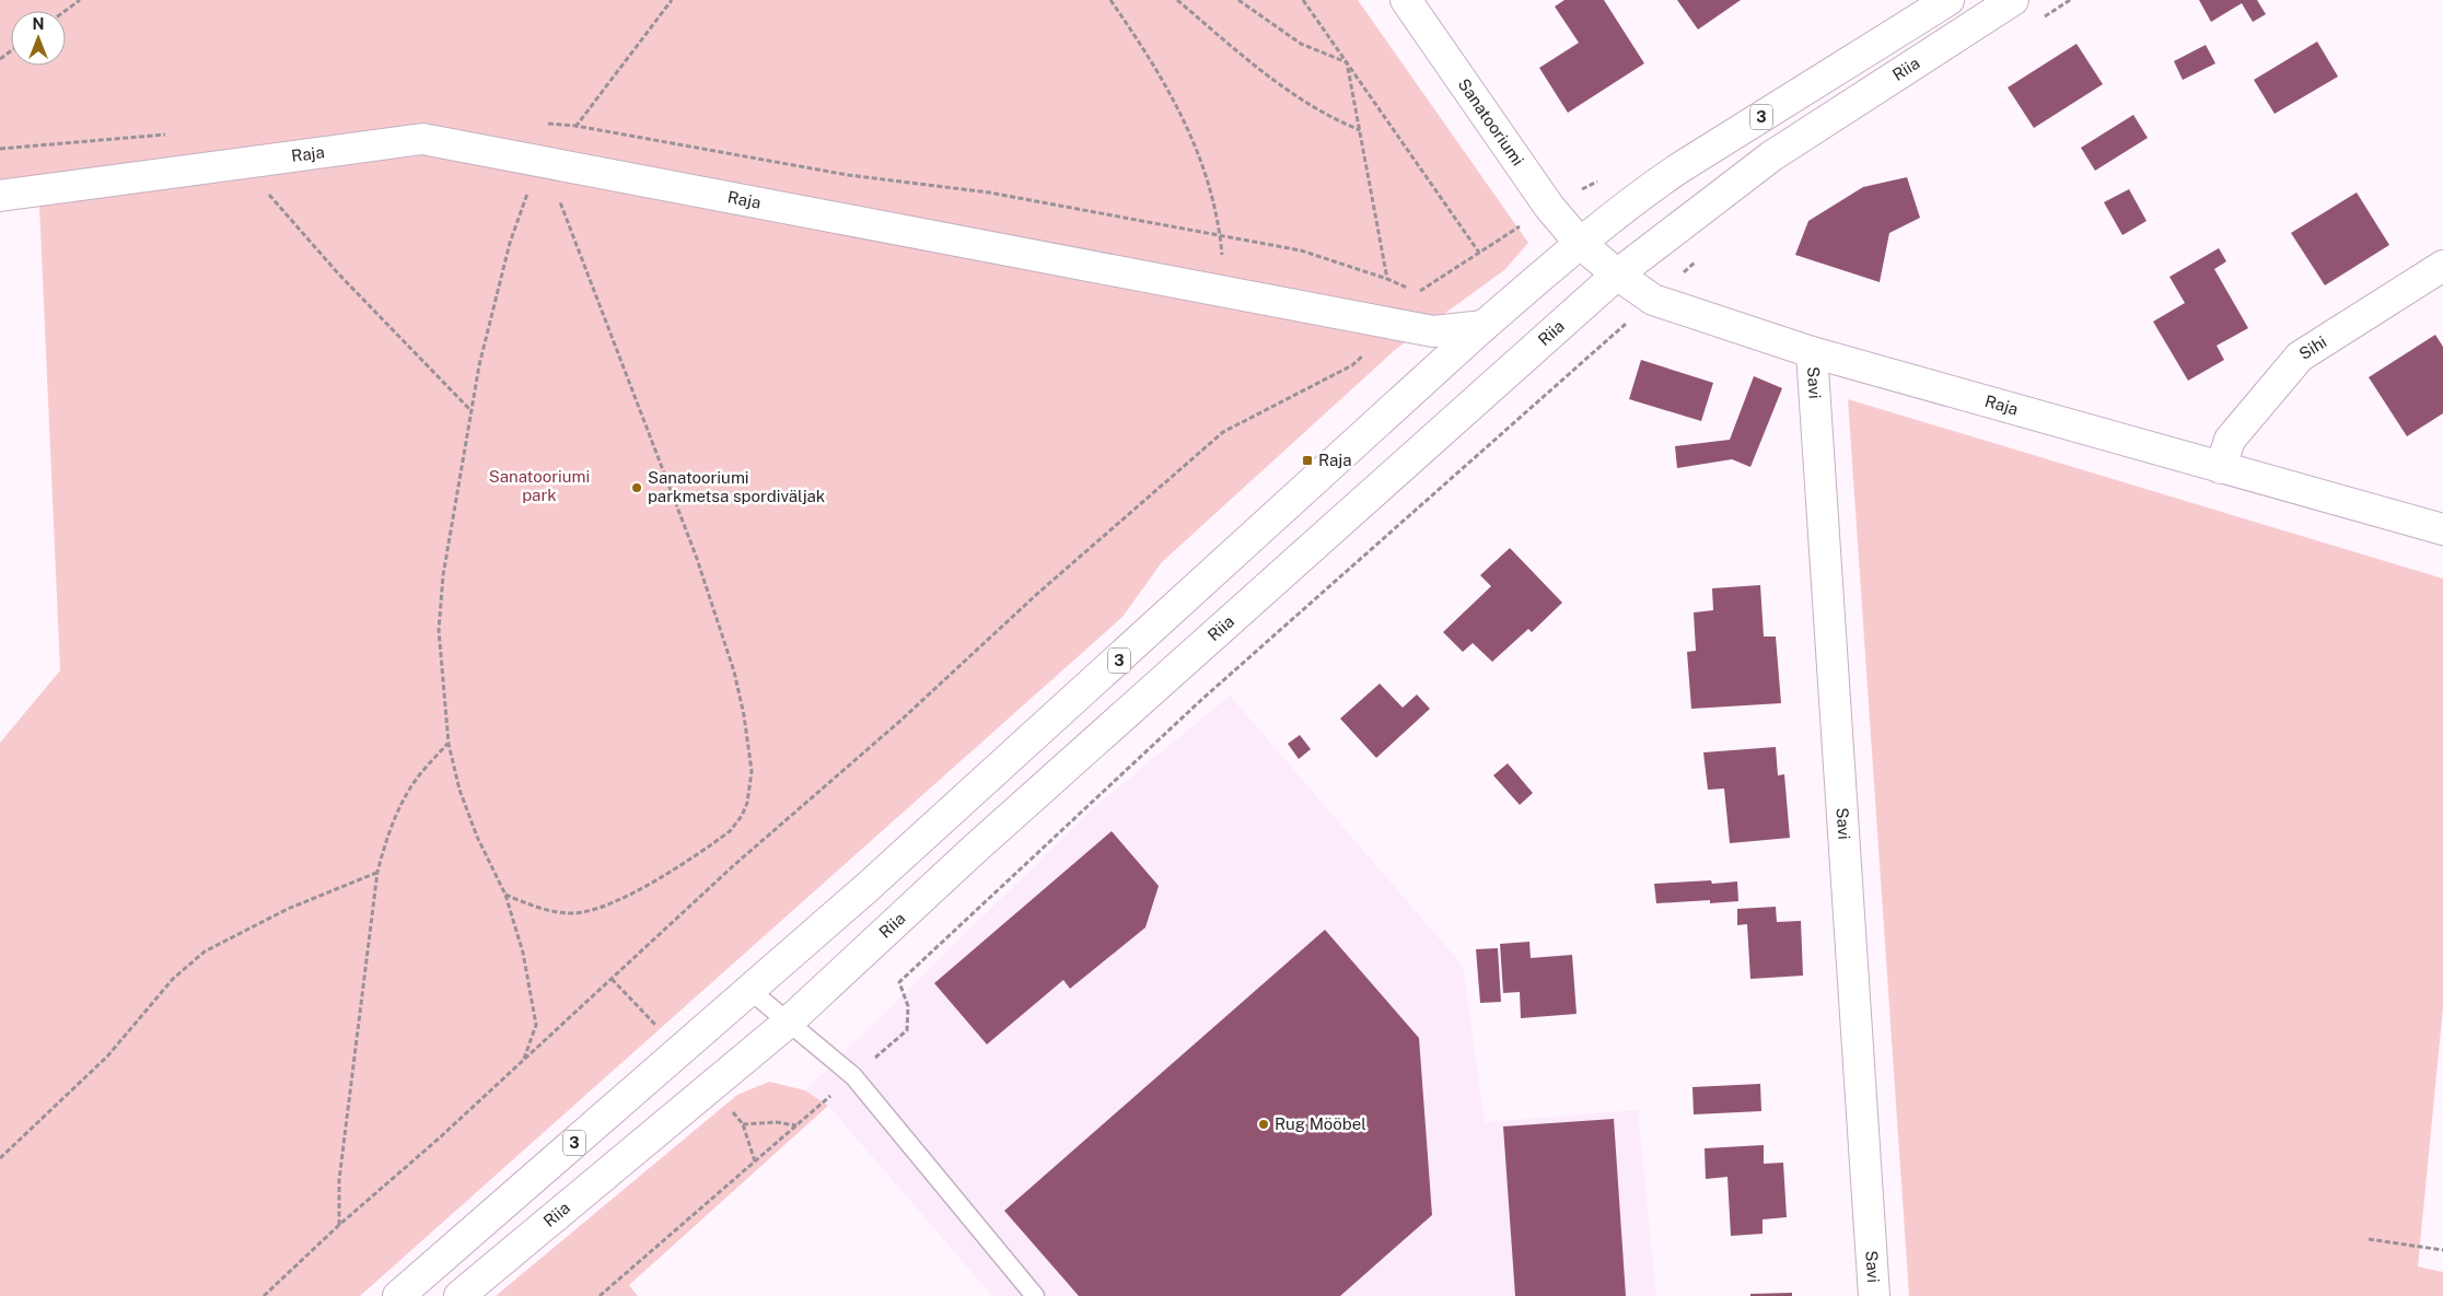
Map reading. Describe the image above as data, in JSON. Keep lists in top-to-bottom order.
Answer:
{
  "streets": {
    "main road": [
      "Riia",
      "3",
      "Sanatooriumi",
      "Raja",
      "Sihi",
      "Savi"
    ]
  },
  "crossings": [
    ["Riia", "Raja"],
    ["3", "Sanatooriumi"],
    ["3", "Raja"],
    ["Sanatooriumi", "Raja"],
    ["Raja", "Sihi"],
    ["Raja", "Savi"]
  ],
  "parks": ["Sanatooriumi park"],
  "places": {
    "transit": ["Raja"],
    "other": ["Sanatooriumi parkmetsa spordiväljak", "Rug Mööbel"]
  },
  "north": "top"
}
